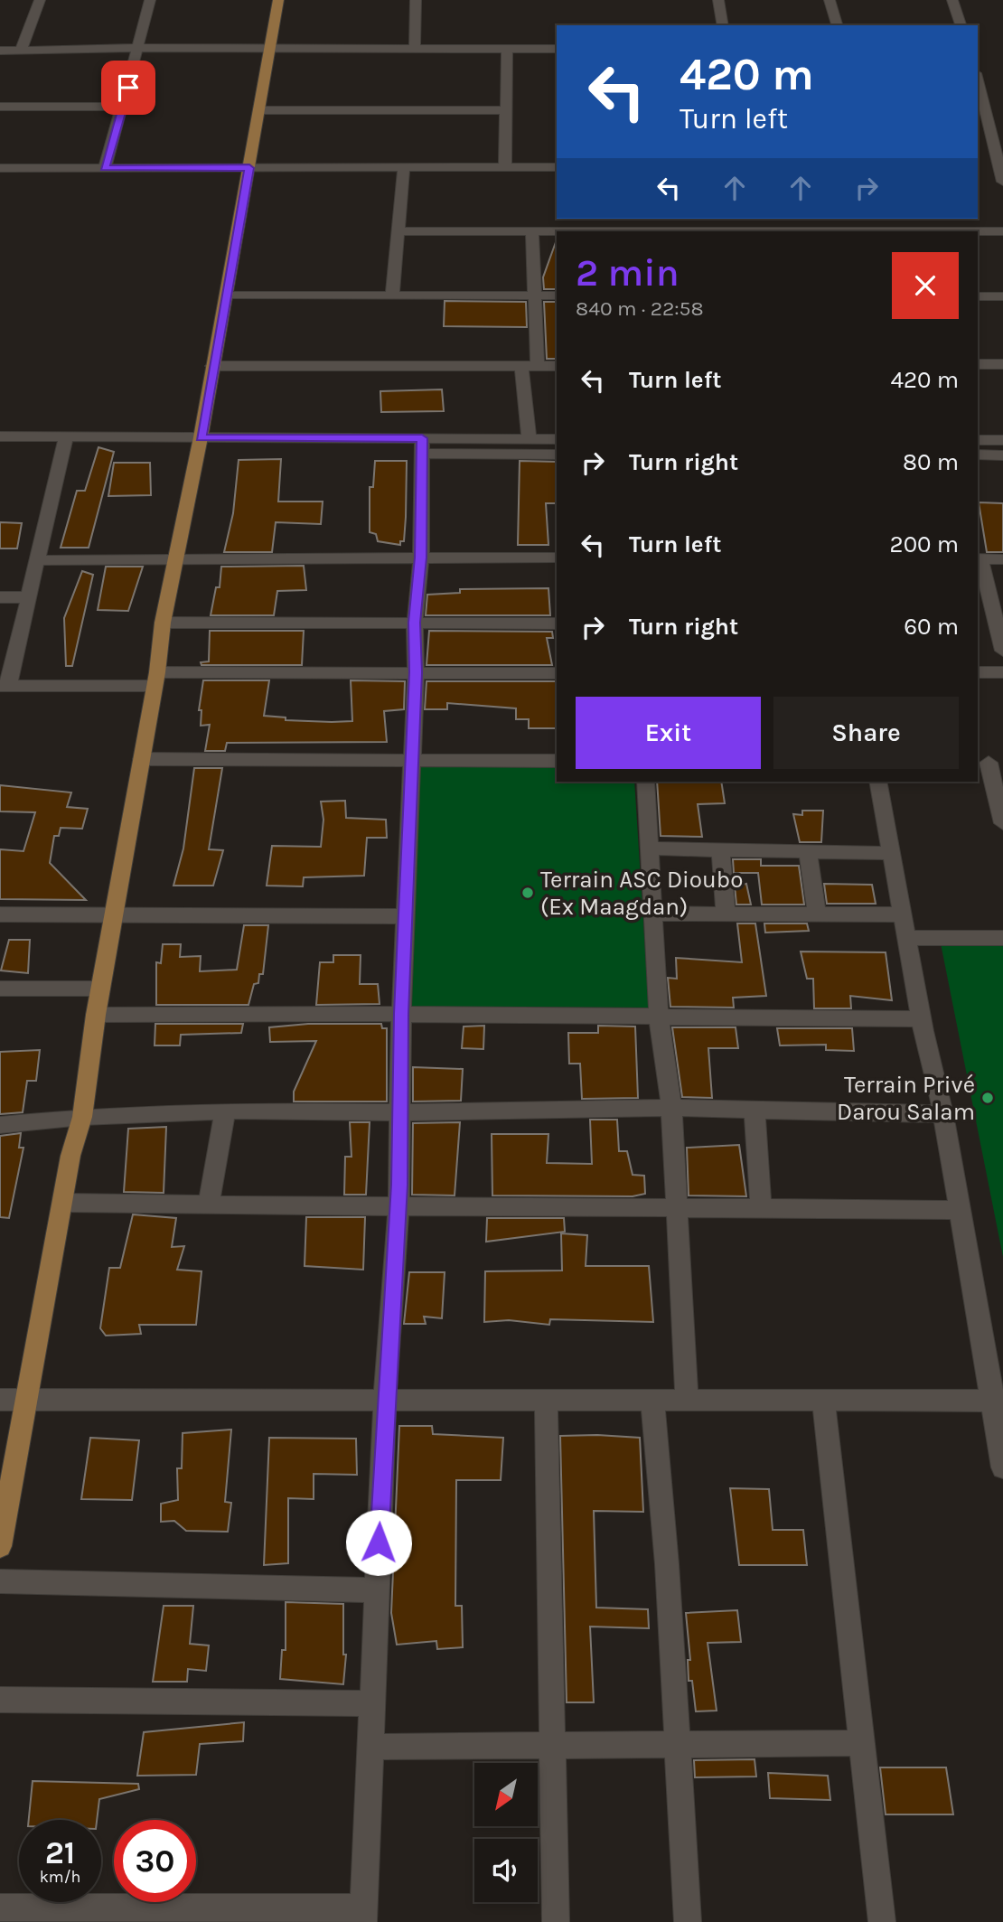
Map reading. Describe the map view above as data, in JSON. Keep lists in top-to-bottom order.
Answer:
{
  "places": ["Terrain ASC Dioubo (Ex Maagdan)", "Terrain Privé Darou Salam"],
  "north": "bottom left",
  "page": {
    "turn": ["420 m", "Turn left"],
    "heading": ["2 min", "840 m · 22:58"],
    "list": [
      {
        "name": "Turn left",
        "value": "420 m"
      },
      {
        "name": "Turn right",
        "value": "80 m"
      },
      {
        "name": "Turn left",
        "value": "200 m"
      },
      {
        "name": "Turn right",
        "value": "60 m"
      }
    ],
    "buttons": ["Exit", "Share"],
    "speed": "21 km/h",
    "limit": "30"
  }
}
